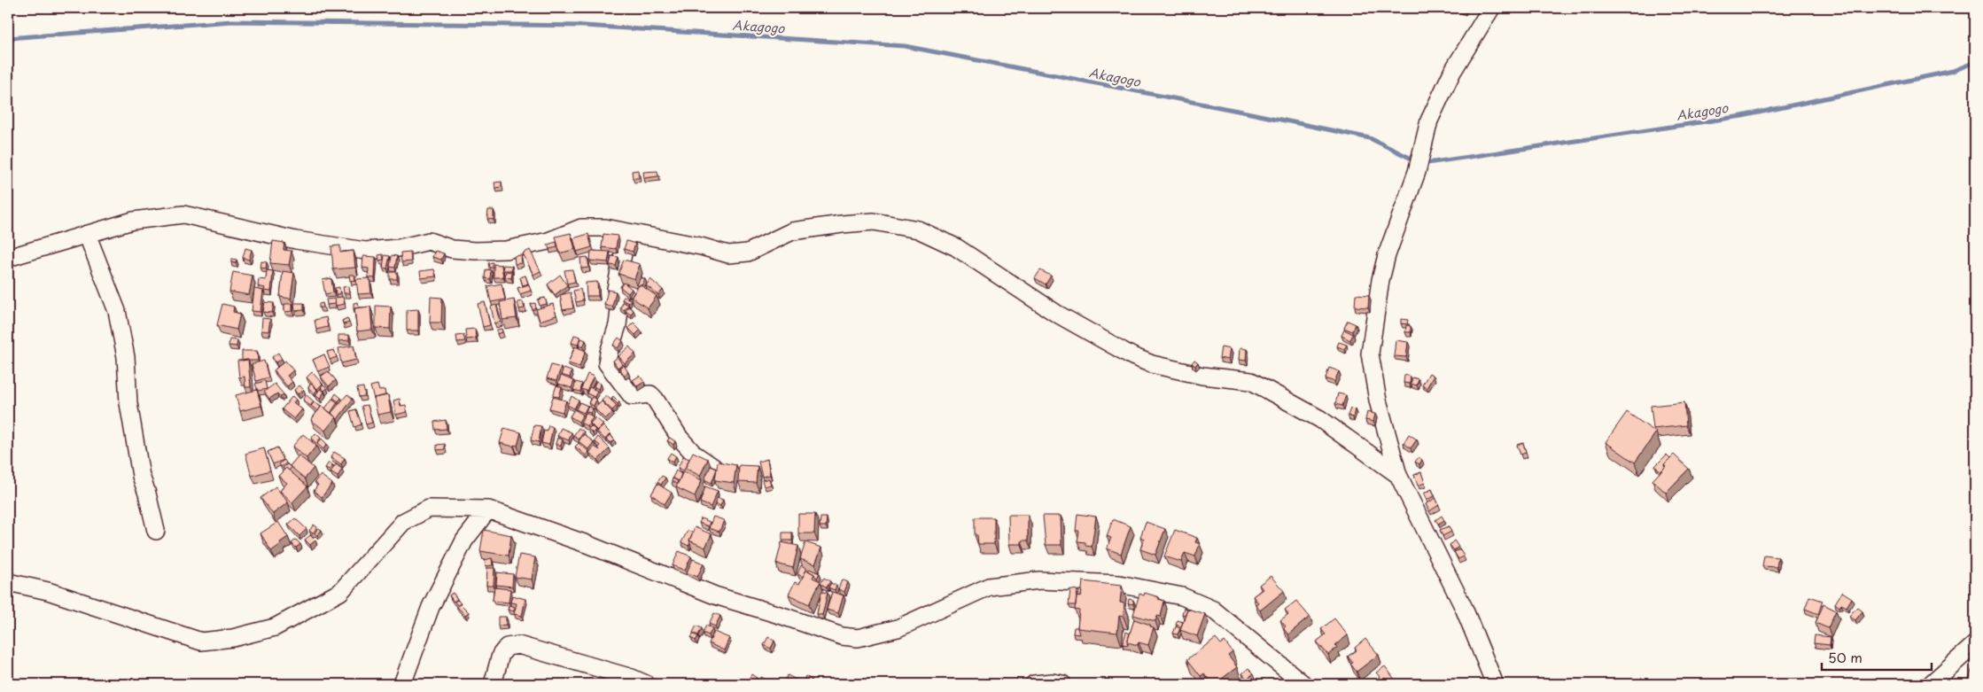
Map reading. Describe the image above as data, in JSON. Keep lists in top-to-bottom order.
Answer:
{
  "water": ["Akagogo"],
  "scale_bar": "50 m"
}
